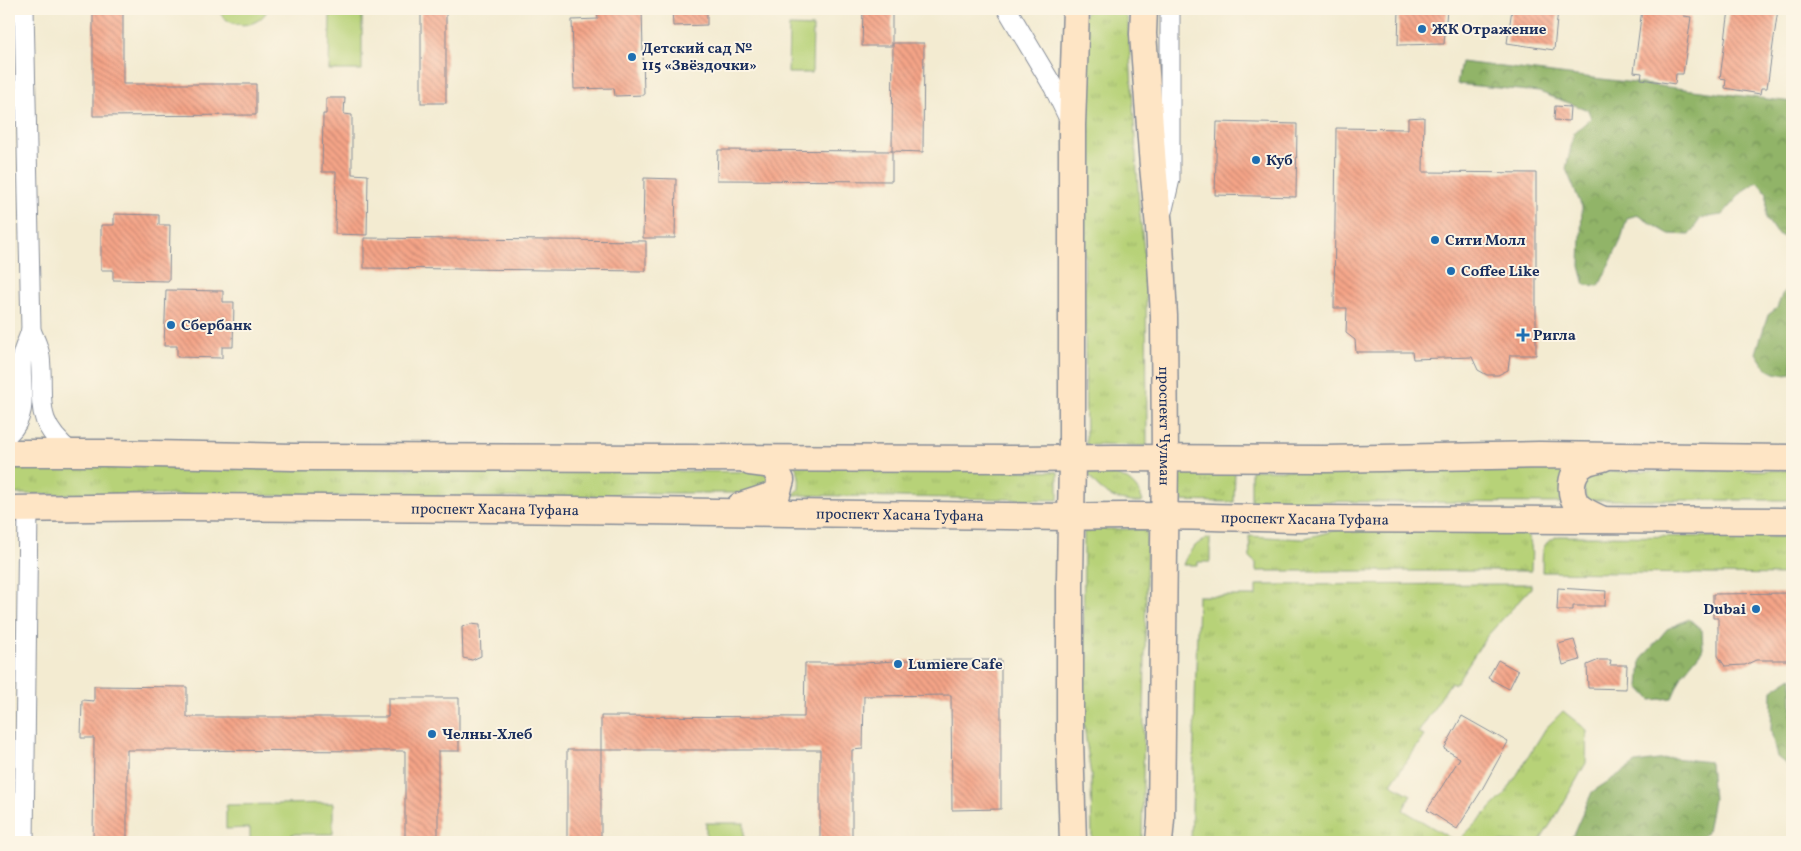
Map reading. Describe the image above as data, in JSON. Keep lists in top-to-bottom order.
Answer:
{
  "streets": {
    "main road": ["проспект Чулман", "проспект Хасана Туфана"]
  },
  "crossings": [
    ["проспект Чулман", "проспект Хасана Туфана"]
  ],
  "places": {
    "other": [
      "ЖК Отражение",
      "Детский сад № 115 «Звёздочки»",
      "Куб",
      "Сити Молл",
      "Coffee Like",
      "Сбербанк",
      "Dubai",
      "Lumiere Cafe",
      "Челны-Хлеб"
    ],
    "health": ["Ригла"]
  }
}
